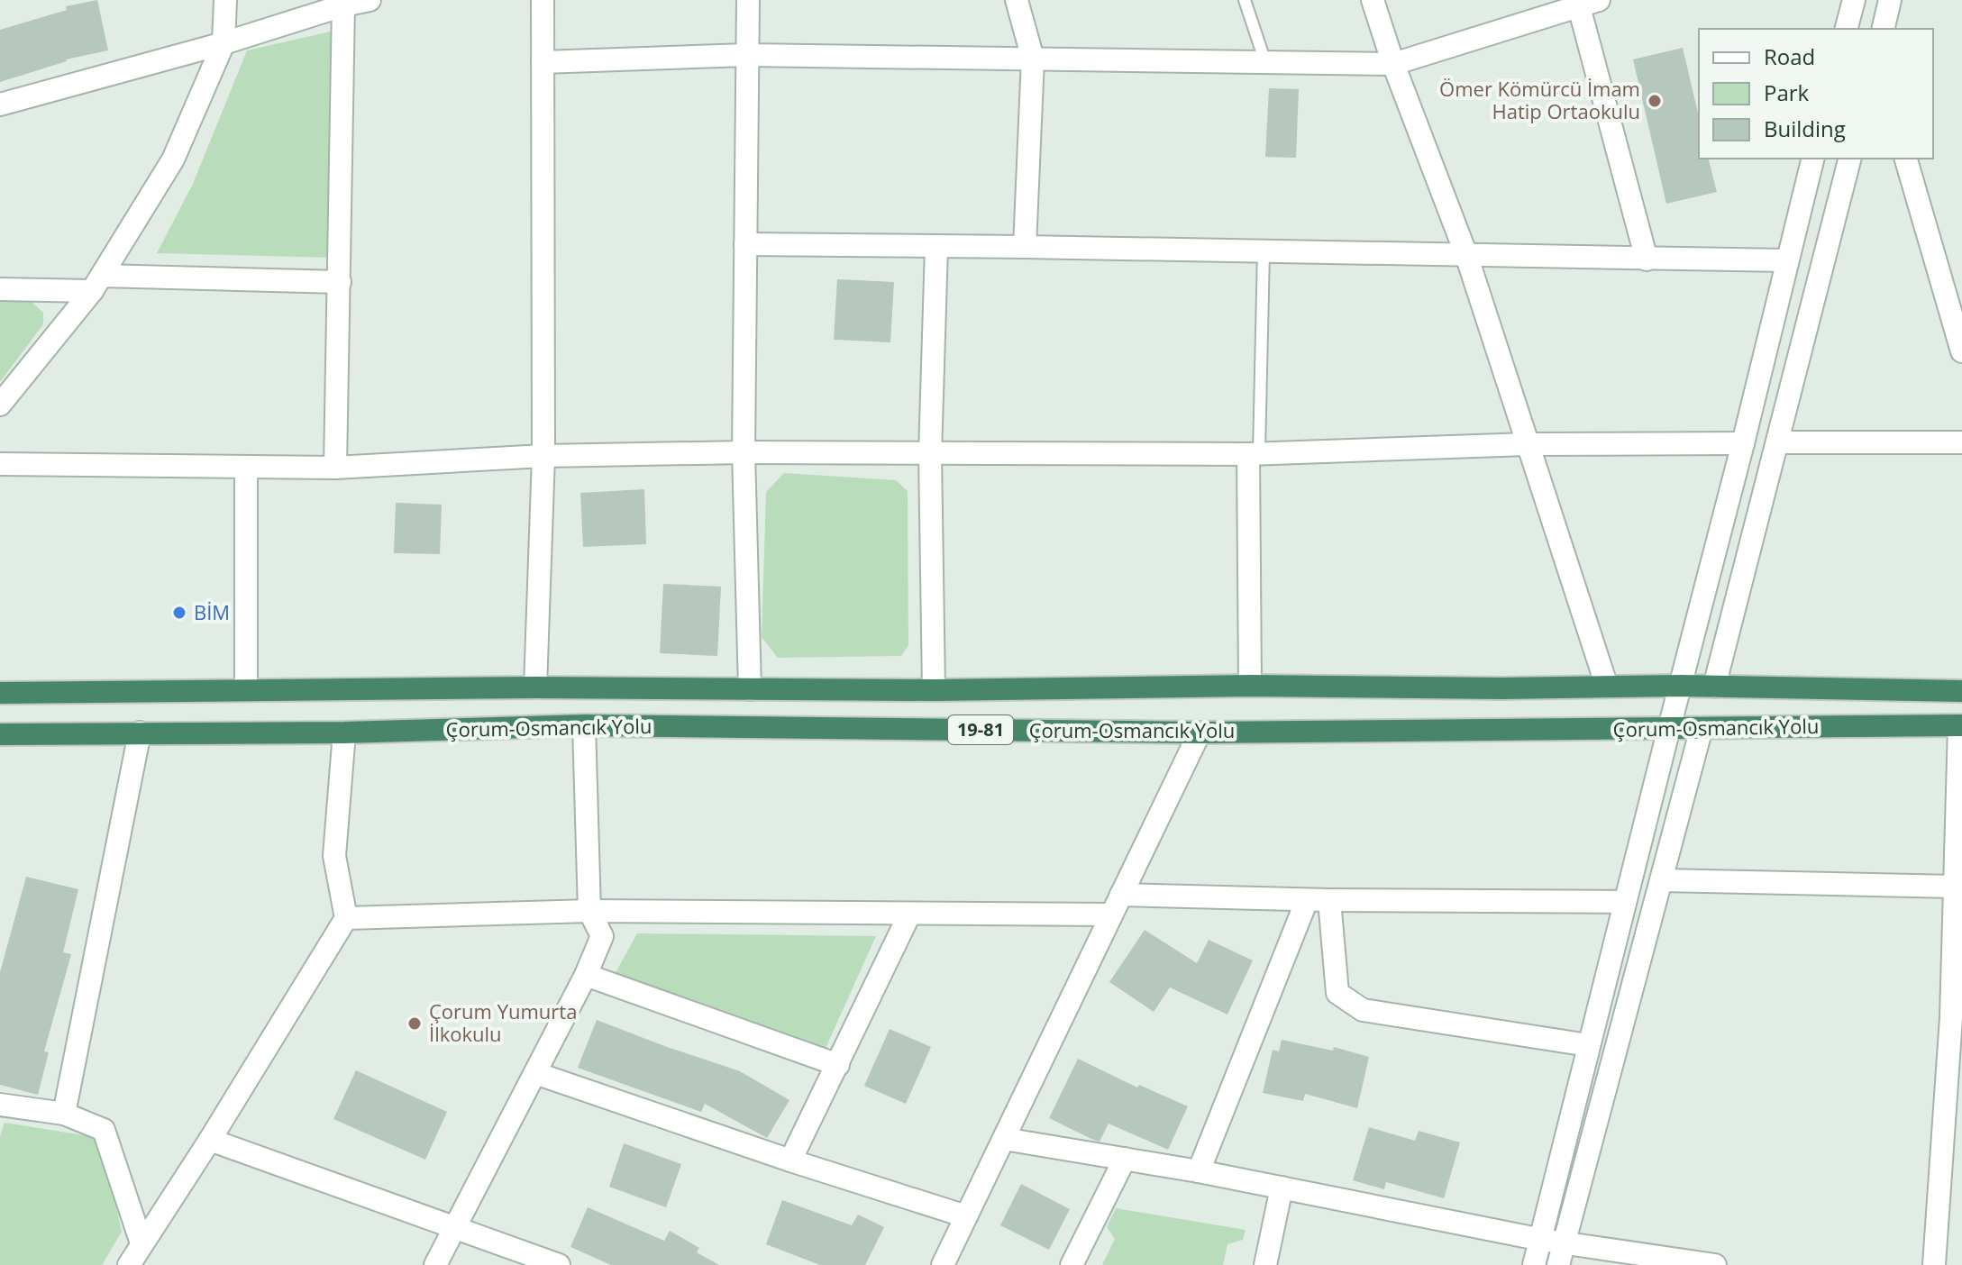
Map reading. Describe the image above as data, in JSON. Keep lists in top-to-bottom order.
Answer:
{
  "streets": {
    "highway": ["Çorum-Osmancık Yolu", "19-81"]
  },
  "places": ["Ömer Kömürcü İmam Hatip Ortaokulu", "BİM", "Çorum Yumurta İlkokulu"],
  "legend": ["Road", "Park", "Building"]
}
